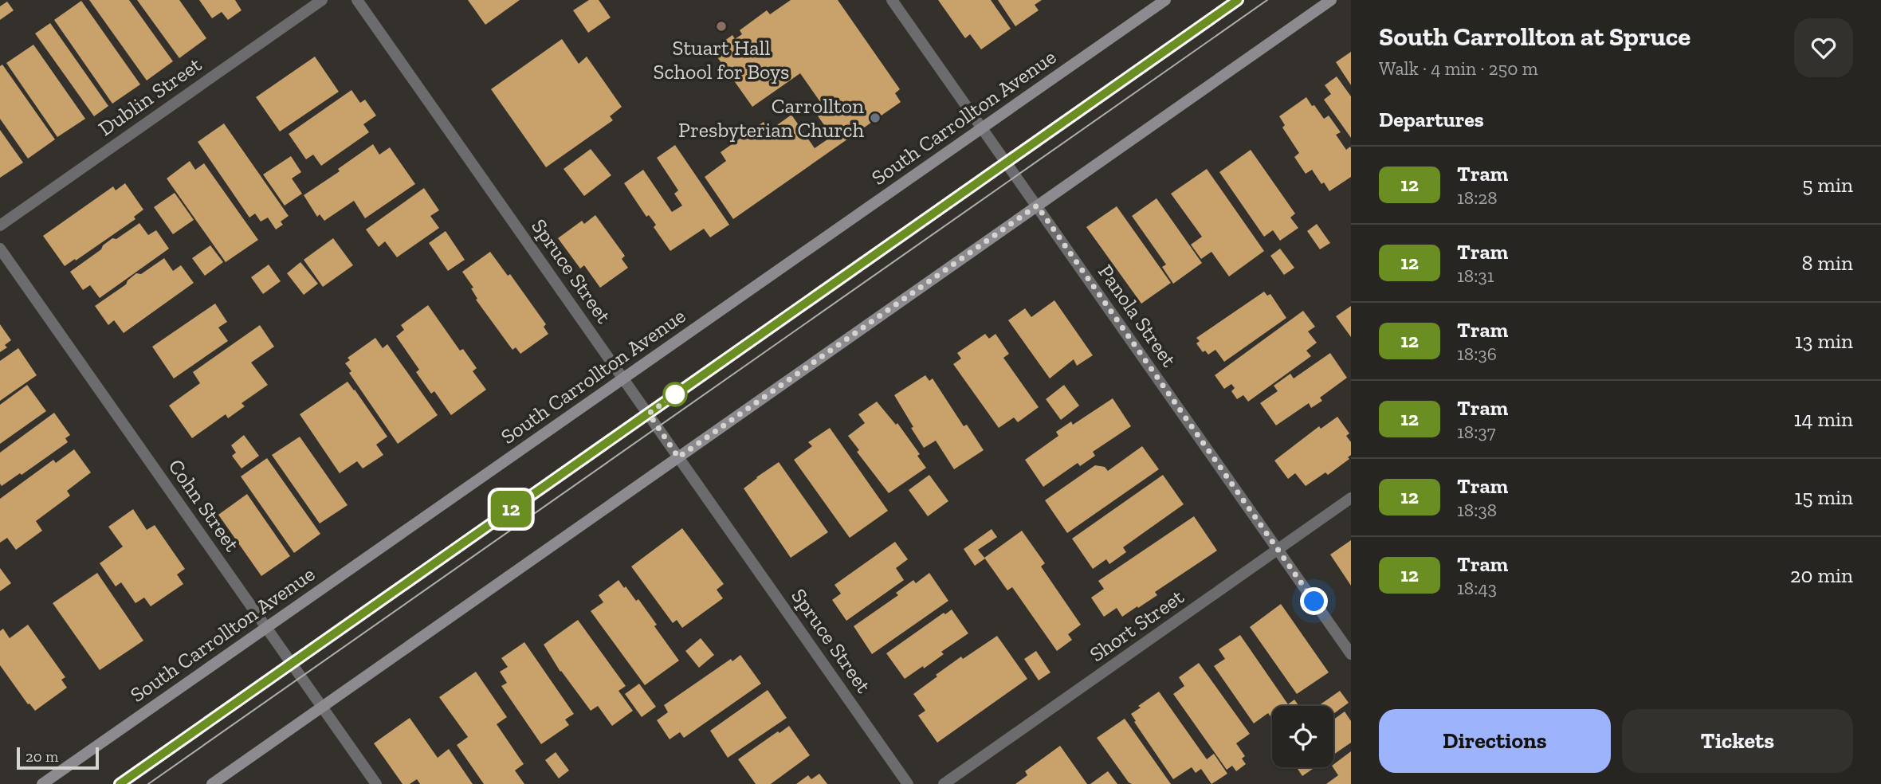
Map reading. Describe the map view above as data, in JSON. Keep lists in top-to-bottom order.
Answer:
{
  "streets": {
    "main road": ["South Carrollton Avenue"],
    "street": [
      "Dublin Street",
      "Spruce Street",
      "Panola Street",
      "Cohn Street",
      "Short Street"
    ]
  },
  "crossings": [
    ["South Carrollton Avenue", "Spruce Street"],
    ["South Carrollton Avenue", "Panola Street"],
    ["South Carrollton Avenue", "Cohn Street"],
    ["Panola Street", "Short Street"]
  ],
  "places": ["Stuart Hall School for Boys", "Carrollton Presbyterian Church"],
  "lines": ["tram line 12"],
  "scale_bar": "20 m",
  "page": {
    "on_map": "12",
    "heading": [
      ["South Carrollton at Spruce", "Walk · 4 min · 250 m"],
      "Departures"
    ],
    "list": [
      {
        "mark": "12",
        "name": "Tram",
        "note": "18:28",
        "value": "5 min"
      },
      {
        "mark": "12",
        "name": "Tram",
        "note": "18:31",
        "value": "8 min"
      },
      {
        "mark": "12",
        "name": "Tram",
        "note": "18:36",
        "value": "13 min"
      },
      {
        "mark": "12",
        "name": "Tram",
        "note": "18:37",
        "value": "14 min"
      },
      {
        "mark": "12",
        "name": "Tram",
        "note": "18:38",
        "value": "15 min"
      },
      {
        "mark": "12",
        "name": "Tram",
        "note": "18:43",
        "value": "20 min"
      }
    ],
    "buttons": ["Directions", "Tickets"],
    "scale": "20 m"
  }
}
